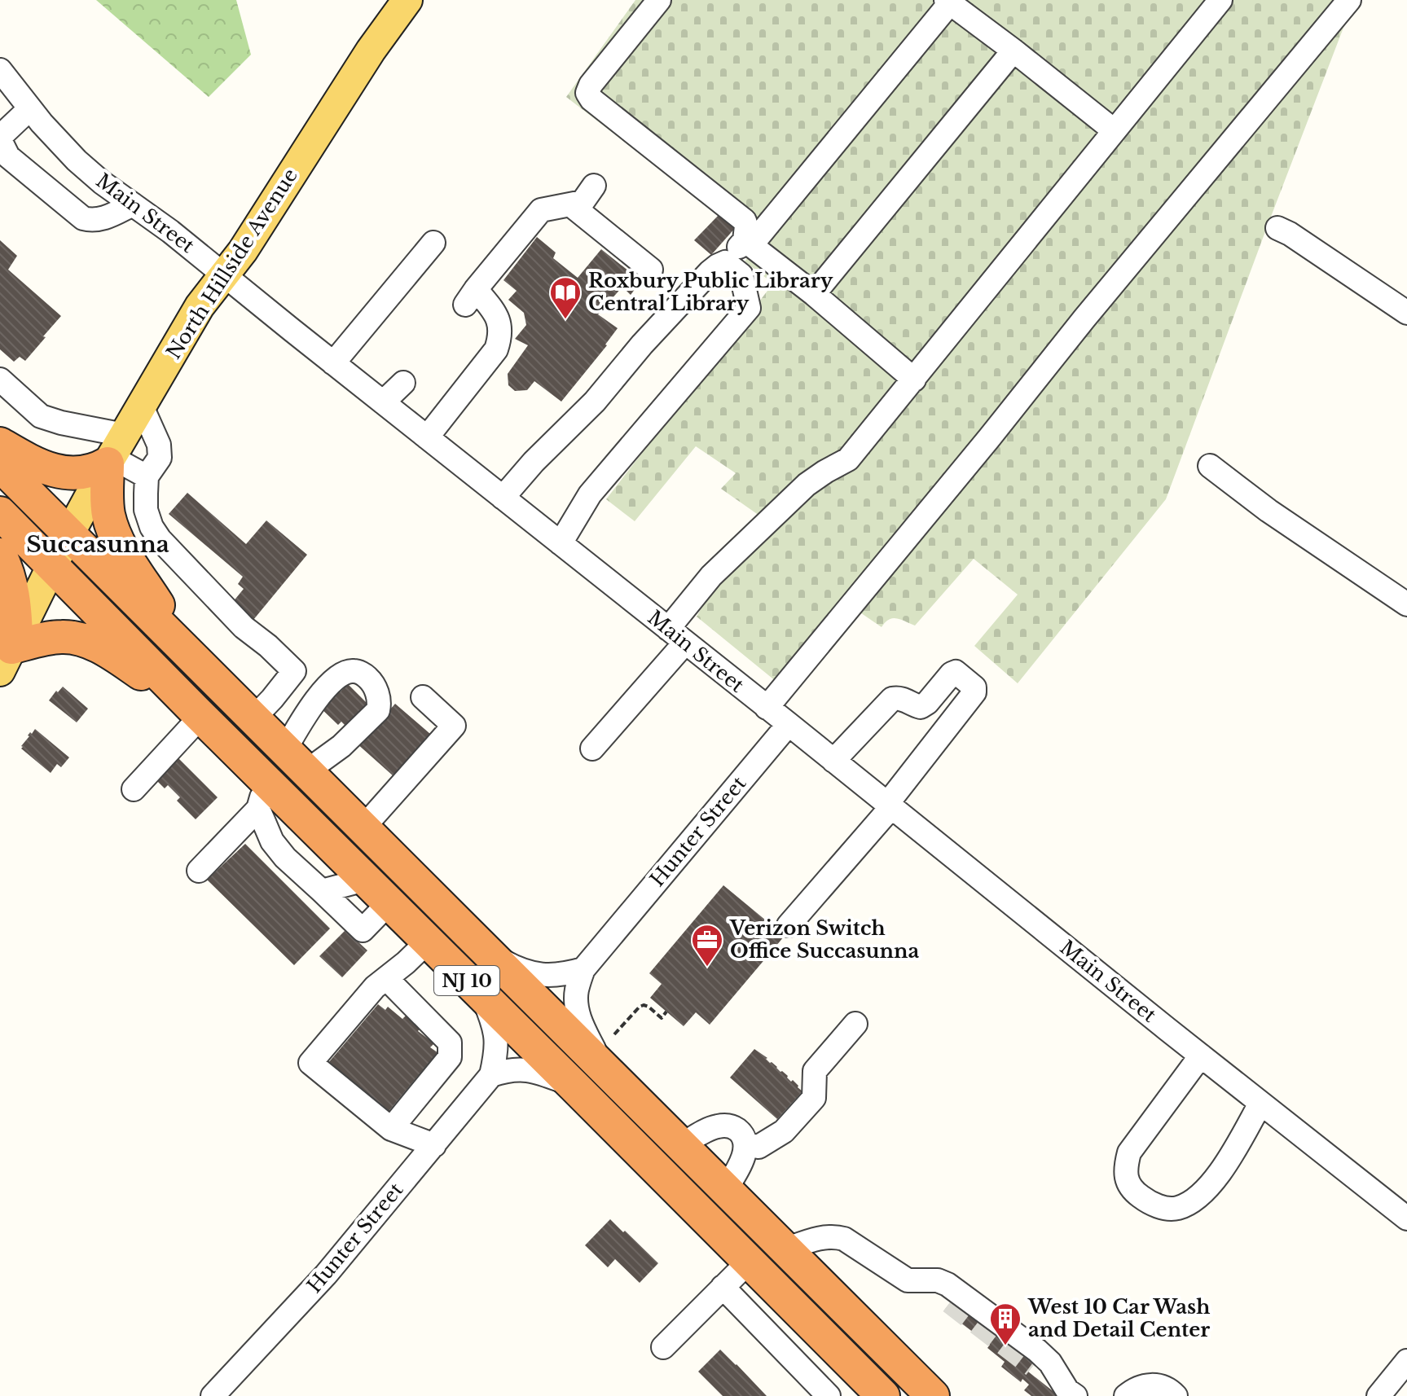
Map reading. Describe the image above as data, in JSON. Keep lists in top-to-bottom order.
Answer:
{
  "streets": {
    "highway": ["NJ 10"],
    "main road": ["North Hillside Avenue"],
    "street": ["Main Street", "Hunter Street"]
  },
  "crossings": [
    ["Main Street", "North Hillside Avenue"],
    ["Main Street", "Hunter Street"],
    ["North Hillside Avenue", "NJ 10"],
    ["Hunter Street", "NJ 10"]
  ],
  "districts": ["Succasunna"],
  "places": {
    "library": ["Roxbury Public Library Central Library"],
    "office": ["Verizon Switch Office Succasunna"],
    "building": ["West 10 Car Wash and Detail Center"]
  }
}
